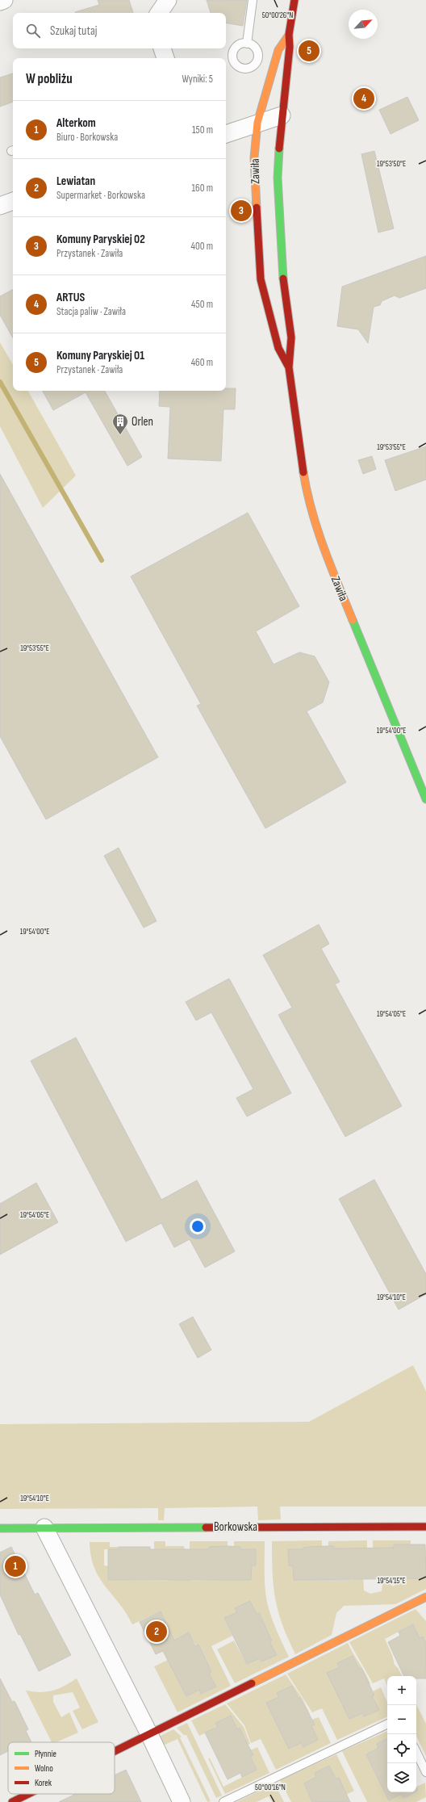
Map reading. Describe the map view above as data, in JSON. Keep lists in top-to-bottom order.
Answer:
{
  "streets": {
    "street": ["Zawiła", "Borkowska"]
  },
  "places": {
    "building": ["Orlen"]
  },
  "legend": ["Płynnie", "Wolno", "Korek"],
  "north": "top right",
  "page": {
    "search": "Szukaj tutaj",
    "pins": [
      "5",
      "4",
      "3",
      "1",
      "2"
    ],
    "heading": ["W pobliżu", "Wyniki: 5"],
    "list": [
      {
        "mark": "1",
        "name": "Alterkom",
        "note": "Biuro · Borkowska",
        "value": "150 m"
      },
      {
        "mark": "2",
        "name": "Lewiatan",
        "note": "Supermarket · Borkowska",
        "value": "160 m"
      },
      {
        "mark": "3",
        "name": "Komuny Paryskiej 02",
        "note": "Przystanek · Zawiła",
        "value": "400 m"
      },
      {
        "mark": "4",
        "name": "ARTUS",
        "note": "Stacja paliw · Zawiła",
        "value": "450 m"
      },
      {
        "mark": "5",
        "name": "Komuny Paryskiej 01",
        "note": "Przystanek · Zawiła",
        "value": "460 m"
      }
    ],
    "map_buttons": ["+", "−"]
  },
  "coordinates": [
    "50°00'26\"N",
    "19°53'50\"E",
    "19°53'55\"E",
    "19°54'00\"E",
    "19°54'05\"E",
    "19°54'10\"E",
    "19°54'15\"E",
    "50°00'16\"N"
  ]
}
